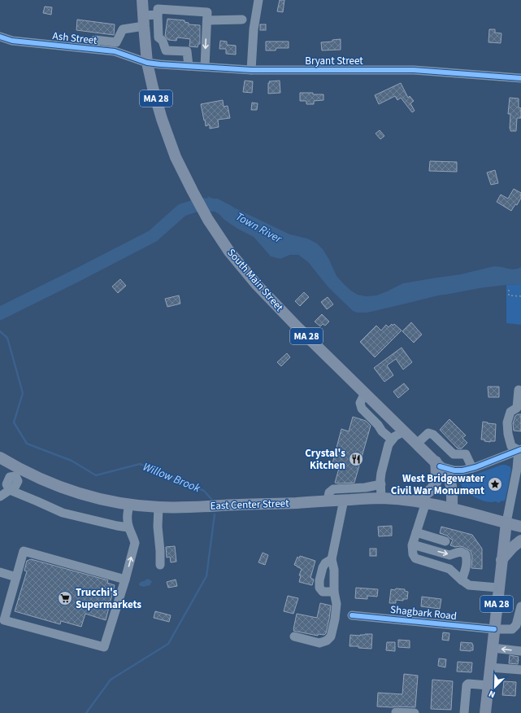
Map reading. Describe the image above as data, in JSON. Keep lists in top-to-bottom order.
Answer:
{
  "streets": {
    "main road": ["MA 28", "South Main Street", "East Center Street"],
    "street": ["Ash Street", "Bryant Street", "Shagbark Road"]
  },
  "crossings": [
    ["Ash Street", "Bryant Street"],
    ["Ash Street", "South Main Street"],
    ["Bryant Street", "South Main Street"],
    ["MA 28", "East Center Street"],
    ["MA 28", "Shagbark Road"],
    ["South Main Street", "East Center Street"]
  ],
  "water": ["Town River", "Willow Brook"],
  "places": {
    "restaurant": ["Crystal's Kitchen"],
    "place": ["West Bridgewater Civil War Monument"],
    "supermarket": ["Trucchi's Supermarkets"]
  },
  "north": "bottom left"
}
